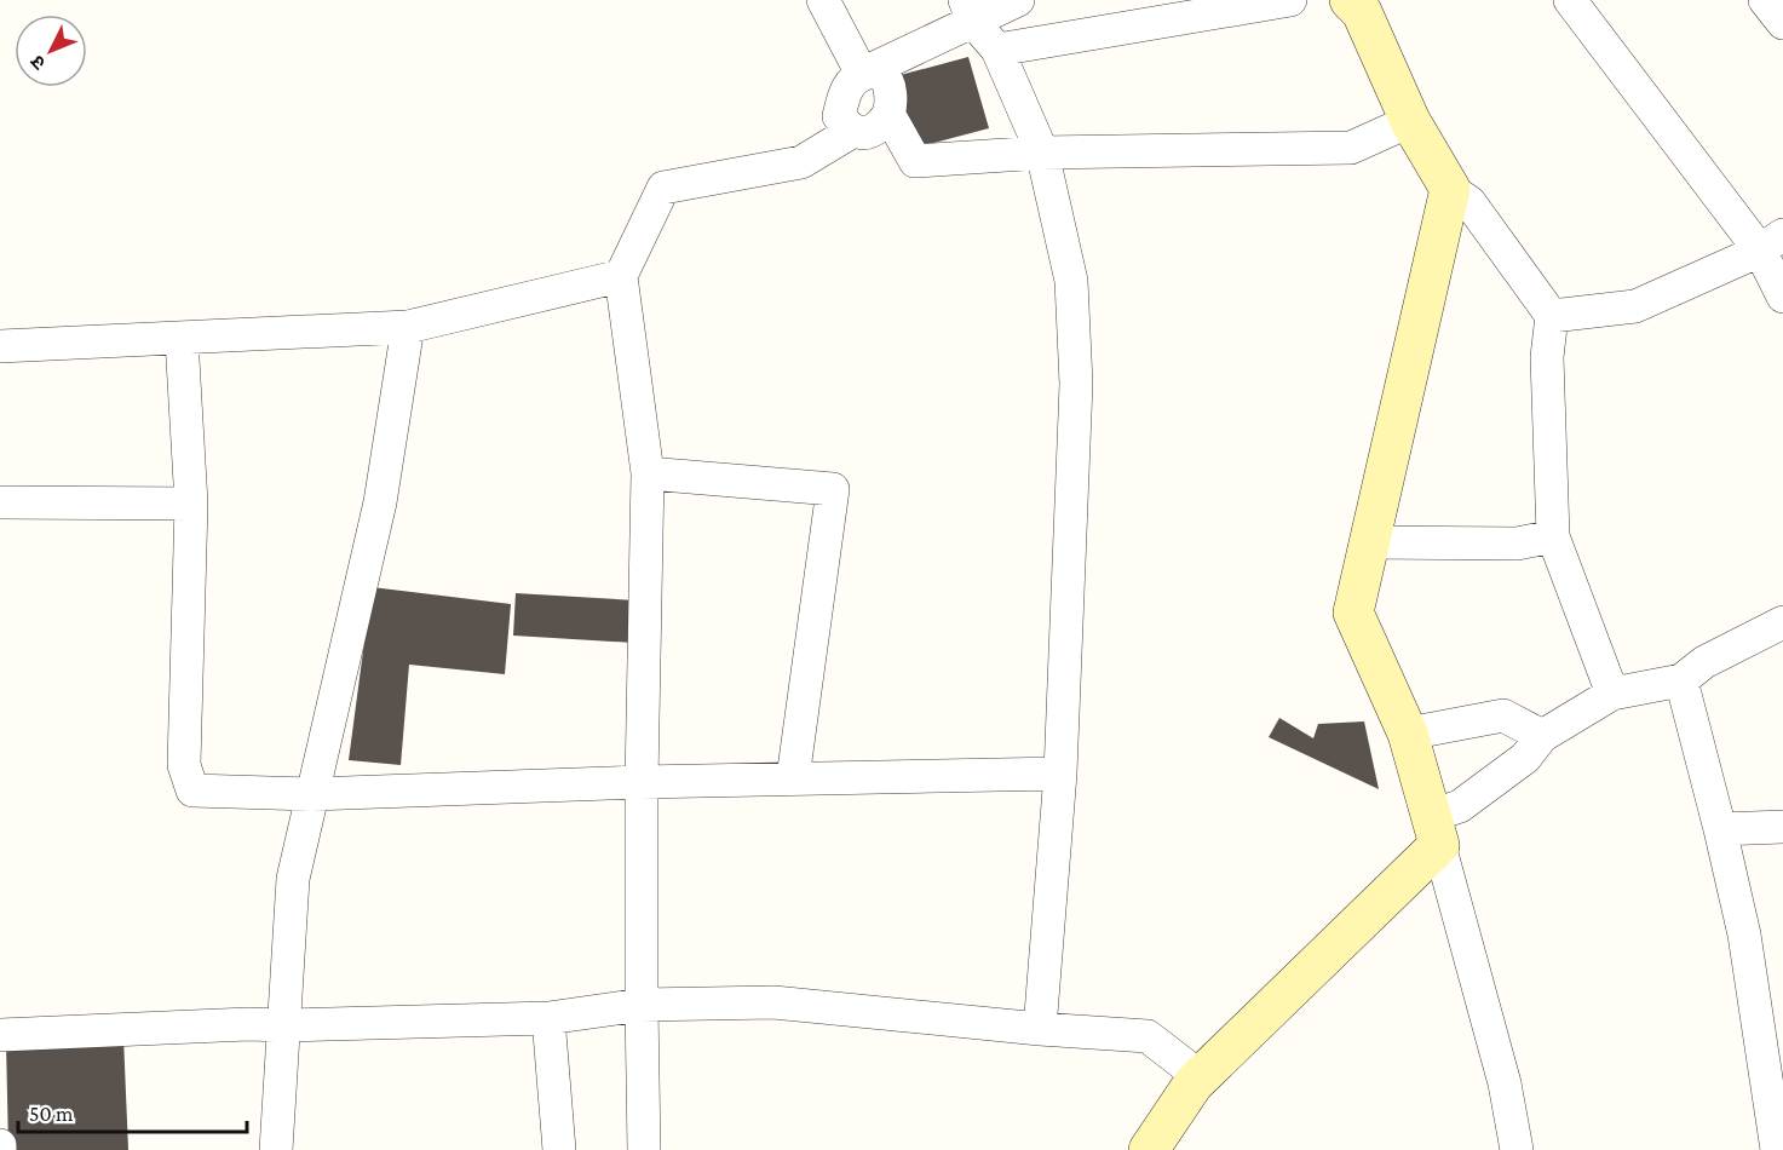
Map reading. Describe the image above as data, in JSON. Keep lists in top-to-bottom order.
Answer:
{
  "scale_bar": "50 m",
  "north": "bottom left"
}
